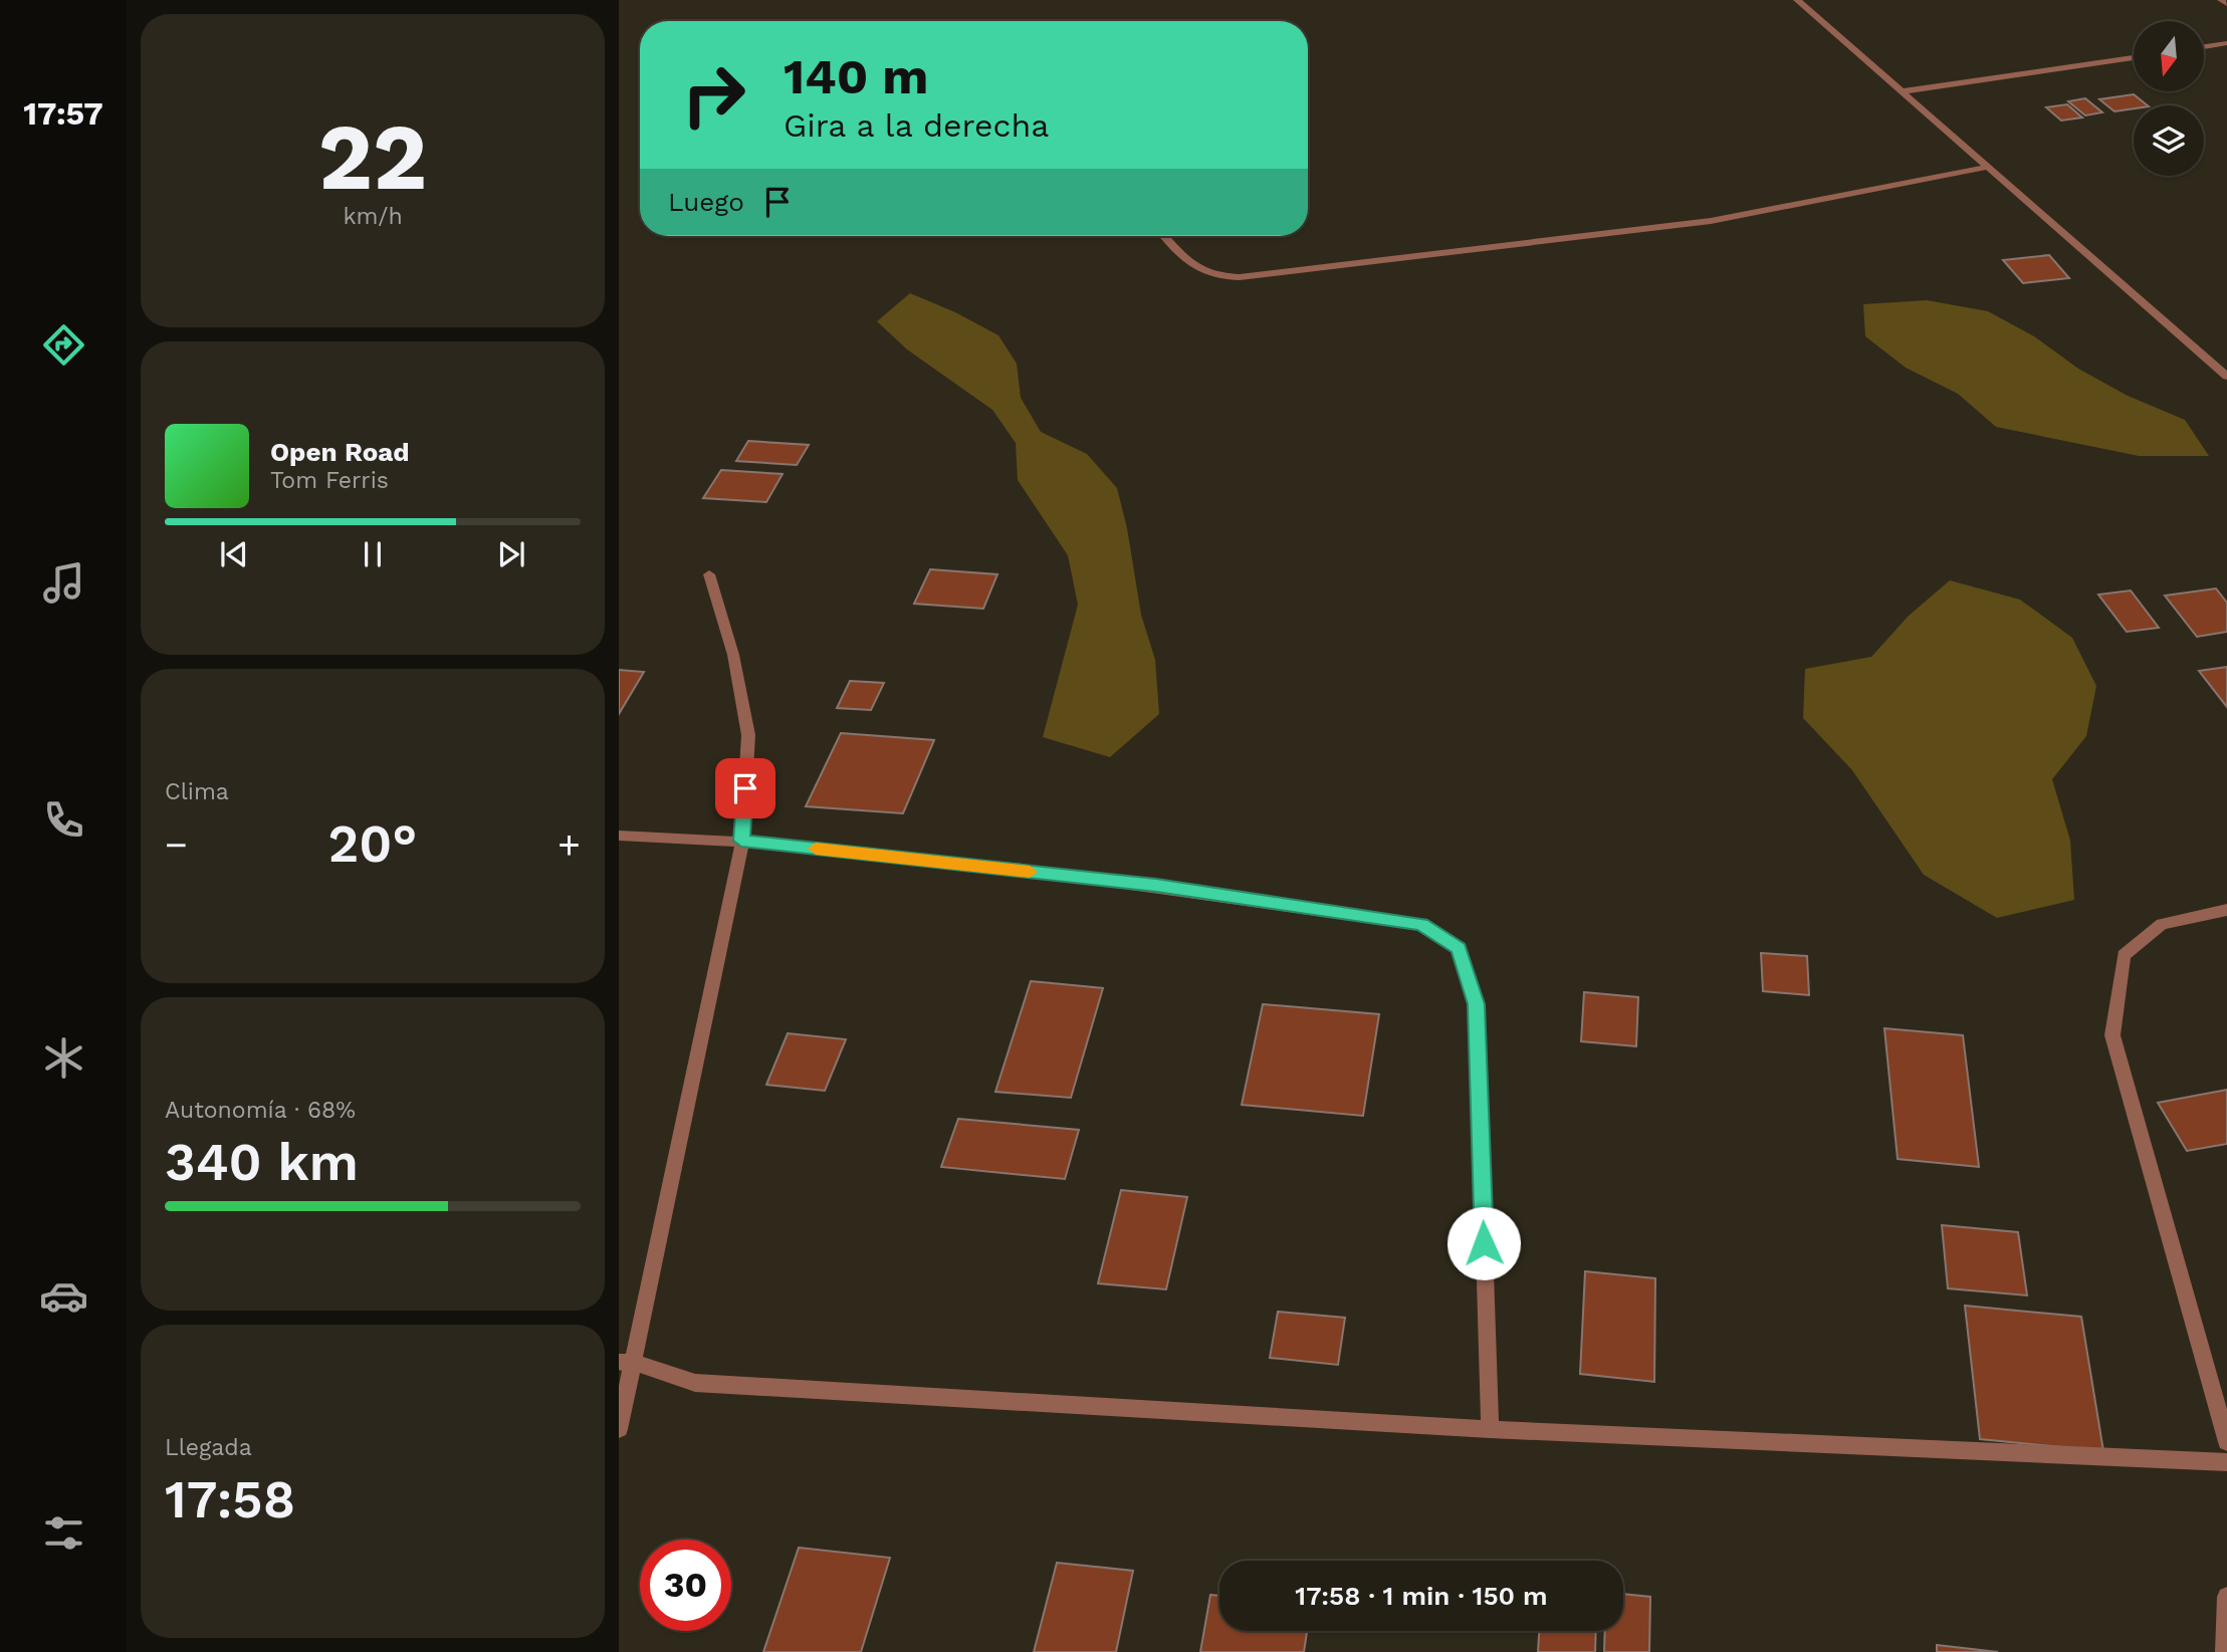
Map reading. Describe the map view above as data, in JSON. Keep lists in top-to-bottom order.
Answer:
{
  "north": "bottom",
  "page": {
    "tabs": "17:57",
    "tile": [
      ["22", "km/h"],
      "Clima",
      ["Autonomía · 68%", "340 km"],
      ["Llegada", "17:58"]
    ],
    "turn": ["140 m", "Gira a la derecha"],
    "then": "Luego",
    "song": ["Open Road", "Tom Ferris"],
    "heat": ["−", "20°", "+"],
    "limit": "30",
    "trip": "17:58 · 1 min · 150 m"
  }
}
